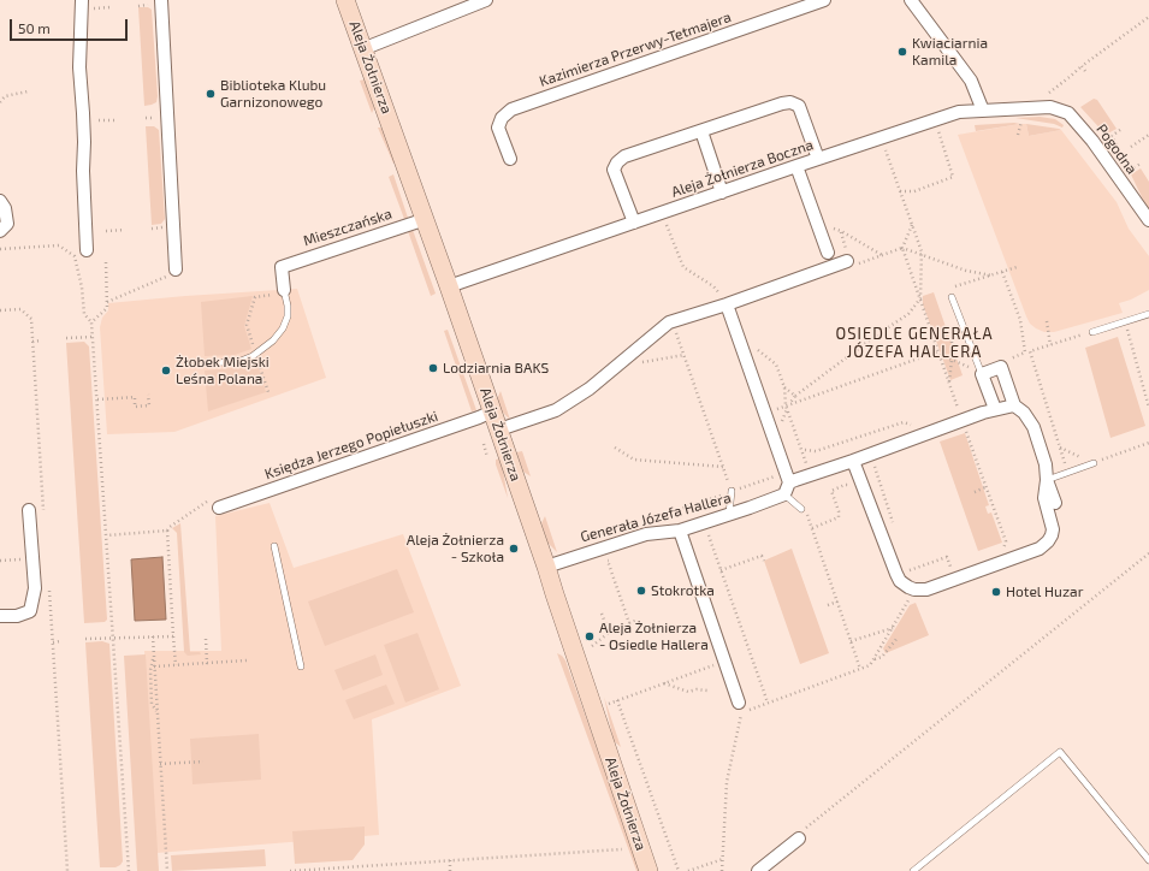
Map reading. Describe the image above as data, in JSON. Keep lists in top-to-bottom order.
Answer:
{
  "streets": {
    "street": [
      "Kazimierza Przerwy-Tetmajera",
      "Aleja Żołnierza",
      "Pogodna",
      "Aleja Żołnierza Boczna",
      "Mieszczańska",
      "Księdza Jerzego Popiełuszki",
      "Generała Józefa Hallera"
    ]
  },
  "crossings": [
    ["Aleja Żołnierza", "Aleja Żołnierza Boczna"],
    ["Aleja Żołnierza", "Mieszczańska"],
    ["Aleja Żołnierza", "Księdza Jerzego Popiełuszki"],
    ["Aleja Żołnierza", "Generała Józefa Hallera"],
    ["Pogodna", "Aleja Żołnierza Boczna"]
  ],
  "districts": ["OSIEDLE GENERAŁA JÓZEFA HALLERA"],
  "places": [
    "Kwiaciarnia Kamila",
    "Biblioteka Klubu Garnizonowego",
    "Lodziarnia BAKS",
    "Żłobek Miejski Leśna Polana",
    "Aleja Żołnierza - Szkoła",
    "Stokrotka",
    "Hotel Huzar",
    "Aleja Żołnierza - Osiedle Hallera"
  ],
  "scale_bar": "50 m"
}
